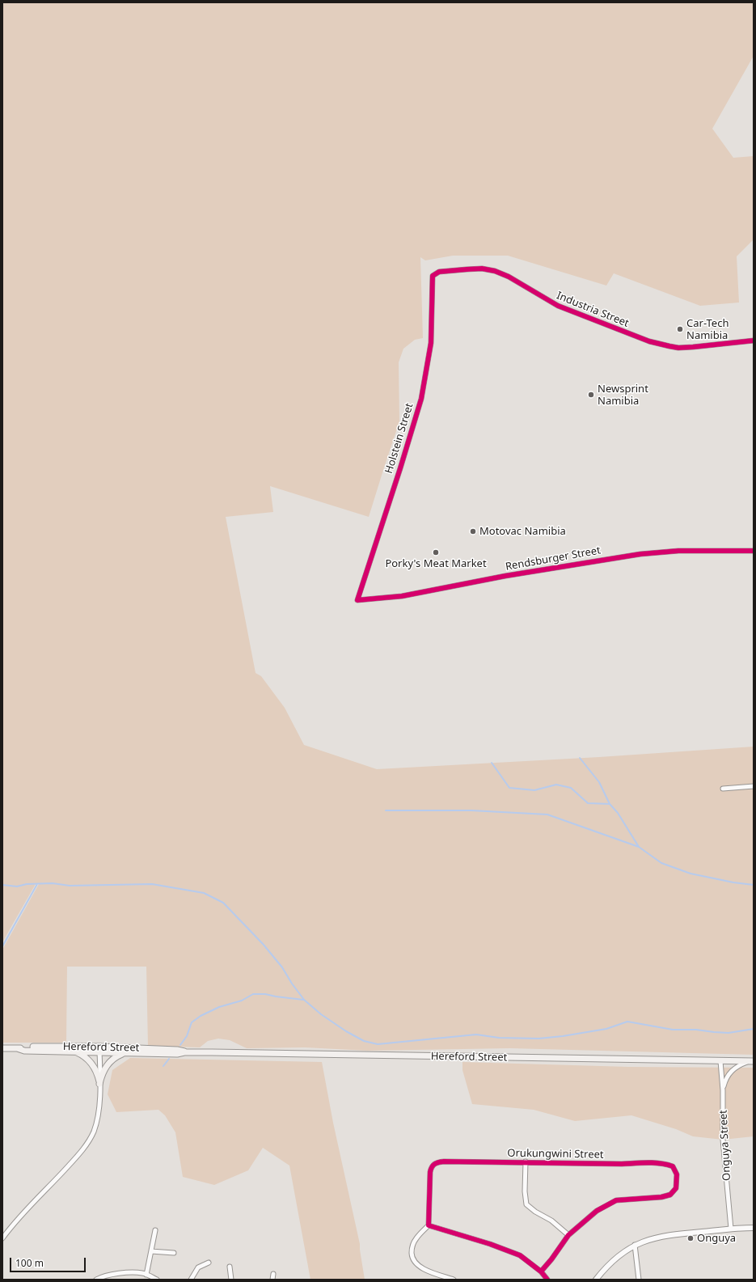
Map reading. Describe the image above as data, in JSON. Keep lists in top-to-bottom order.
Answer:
{
  "streets": {
    "main road": ["Hereford Street"],
    "street": [
      "Industria Street",
      "Holstein Street",
      "Rendsburger Street",
      "Onguya Street",
      "Orukungwini Street"
    ]
  },
  "crossings": [
    ["Industria Street", "Holstein Street"],
    ["Holstein Street", "Rendsburger Street"],
    ["Hereford Street", "Onguya Street"]
  ],
  "places": [
    "Car-Tech Namibia",
    "Newsprint Namibia",
    "Motovac Namibia",
    "Porky's Meat Market",
    "Onguya"
  ],
  "scale_bar": "100 m"
}
